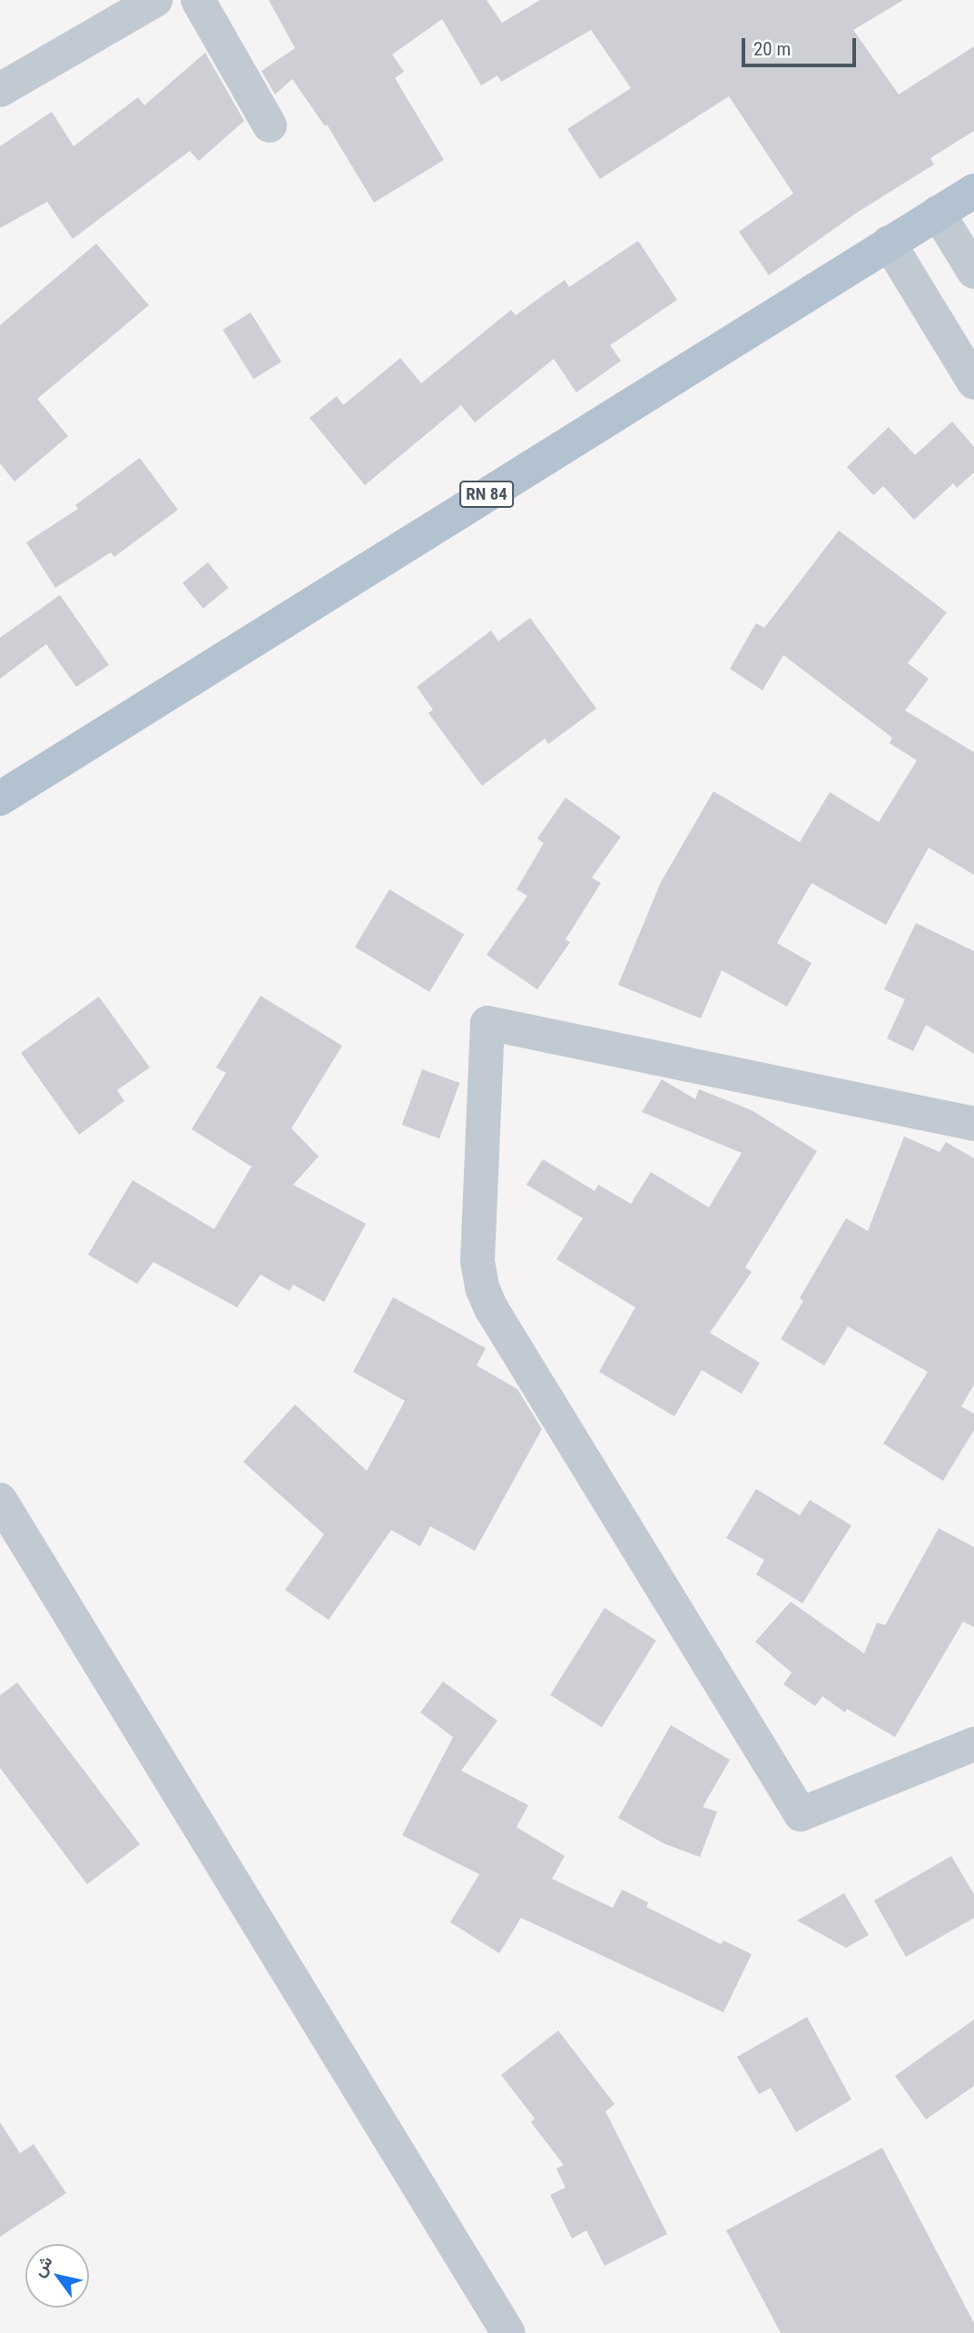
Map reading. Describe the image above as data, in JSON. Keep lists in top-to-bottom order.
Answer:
{
  "streets": {
    "main road": ["RN 84"]
  },
  "scale_bar": "20 m",
  "north": "top left"
}
